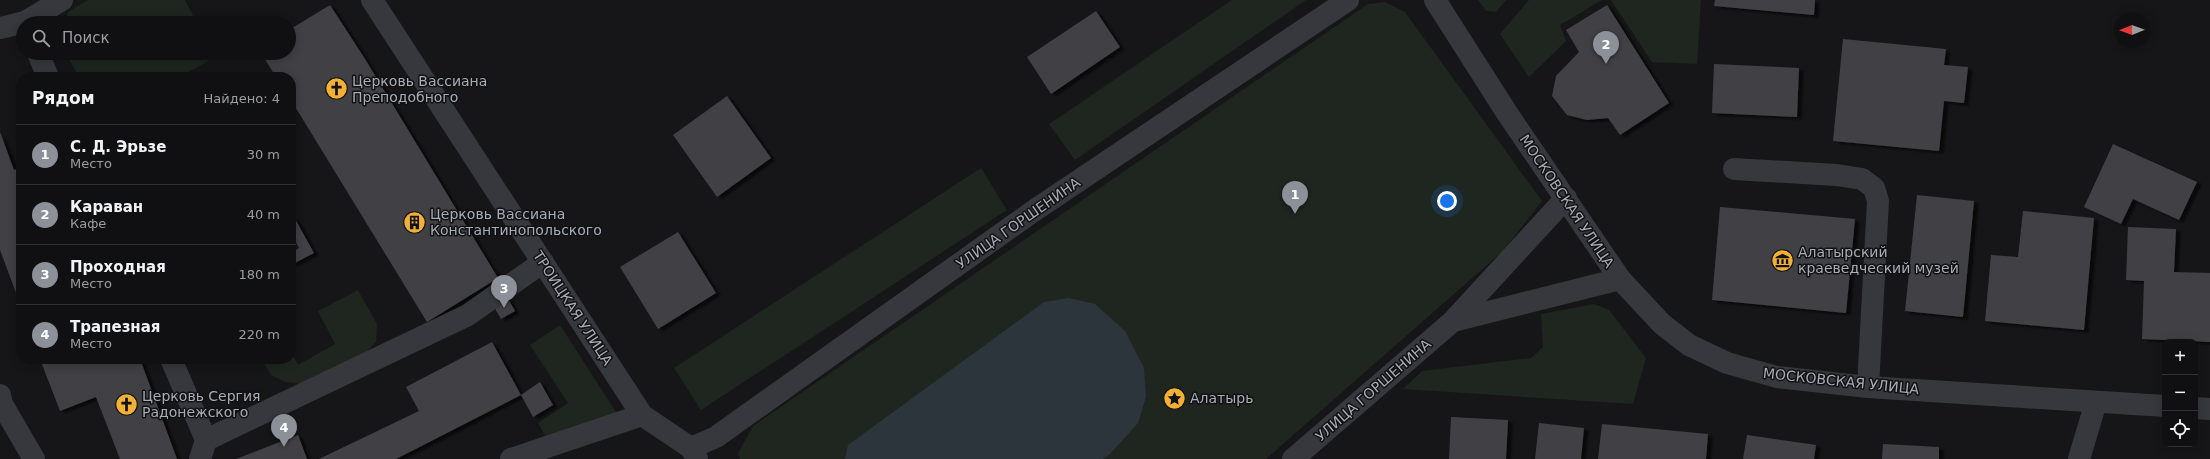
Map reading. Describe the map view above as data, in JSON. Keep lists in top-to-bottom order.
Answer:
{
  "streets": {
    "street": ["МОСКОВСКАЯ УЛИЦА", "УЛИЦА ГОРШЕНИНА", "ТРОИЦКАЯ УЛИЦА"]
  },
  "crossings": [
    ["МОСКОВСКАЯ УЛИЦА", "УЛИЦА ГОРШЕНИНА"],
    ["УЛИЦА ГОРШЕНИНА", "ТРОИЦКАЯ УЛИЦА"]
  ],
  "places": {
    "church": ["Церковь Вассиана Преподобного", "Церковь Сергия Радонежского"],
    "building": ["Церковь Вассиана Константинопольского"],
    "museum": ["Алатырский краеведческий музей"],
    "place": ["Алатырь"]
  },
  "north": "left",
  "page": {
    "search": "Поиск",
    "pins": [
      "2",
      "1",
      "3",
      "4"
    ],
    "heading": ["Рядом", "Найдено: 4"],
    "list": [
      {
        "mark": "1",
        "name": "С. Д. Эрьзе",
        "note": "Место",
        "value": "30 m"
      },
      {
        "mark": "2",
        "name": "Караван",
        "note": "Кафе",
        "value": "40 m"
      },
      {
        "mark": "3",
        "name": "Проходная",
        "note": "Место",
        "value": "180 m"
      },
      {
        "mark": "4",
        "name": "Трапезная",
        "note": "Место",
        "value": "220 m"
      }
    ],
    "map_buttons": ["+", "−"]
  }
}
